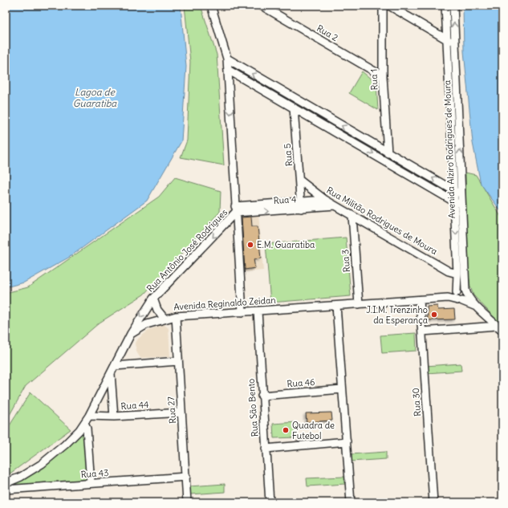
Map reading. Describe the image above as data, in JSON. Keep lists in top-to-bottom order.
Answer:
{
  "streets": {
    "street": [
      "Rua 2",
      "Rua 1",
      "Avenida Alziro Rodrigues de Moura",
      "Rua 5",
      "Rua 4",
      "Rua Militão Rodrigues de Moura",
      "Rua Antônio José Rodrigues",
      "Rua 3",
      "Avenida Reginaldo Zeidan",
      "Rua 46",
      "Rua 30",
      "Rua 44",
      "Rua São Bento",
      "Rua 27",
      "Rua 43"
    ]
  },
  "crossings": [
    ["Rua 2", "Rua 1"],
    ["Avenida Alziro Rodrigues de Moura", "Rua Militão Rodrigues de Moura"],
    ["Avenida Alziro Rodrigues de Moura", "Avenida Reginaldo Zeidan"],
    ["Rua 5", "Rua 4"],
    ["Rua 5", "Rua Militão Rodrigues de Moura"],
    ["Rua 4", "Rua Militão Rodrigues de Moura"],
    ["Rua 4", "Rua Antônio José Rodrigues"],
    ["Rua Militão Rodrigues de Moura", "Rua 3"],
    ["Rua Antônio José Rodrigues", "Avenida Reginaldo Zeidan"],
    ["Rua 3", "Avenida Reginaldo Zeidan"],
    ["Avenida Reginaldo Zeidan", "Rua 30"],
    ["Avenida Reginaldo Zeidan", "Rua São Bento"],
    ["Avenida Reginaldo Zeidan", "Rua 27"],
    ["Rua 46", "Rua São Bento"],
    ["Rua 44", "Rua 27"],
    ["Rua 27", "Rua 43"]
  ],
  "one_way": ["Rua Antônio José Rodrigues"],
  "water": ["Lagoa de Guaratiba"],
  "places": ["E.M. Guaratiba", "J.I.M. Trenzinho da Esperança", "Quadra de Futebol"]
}
